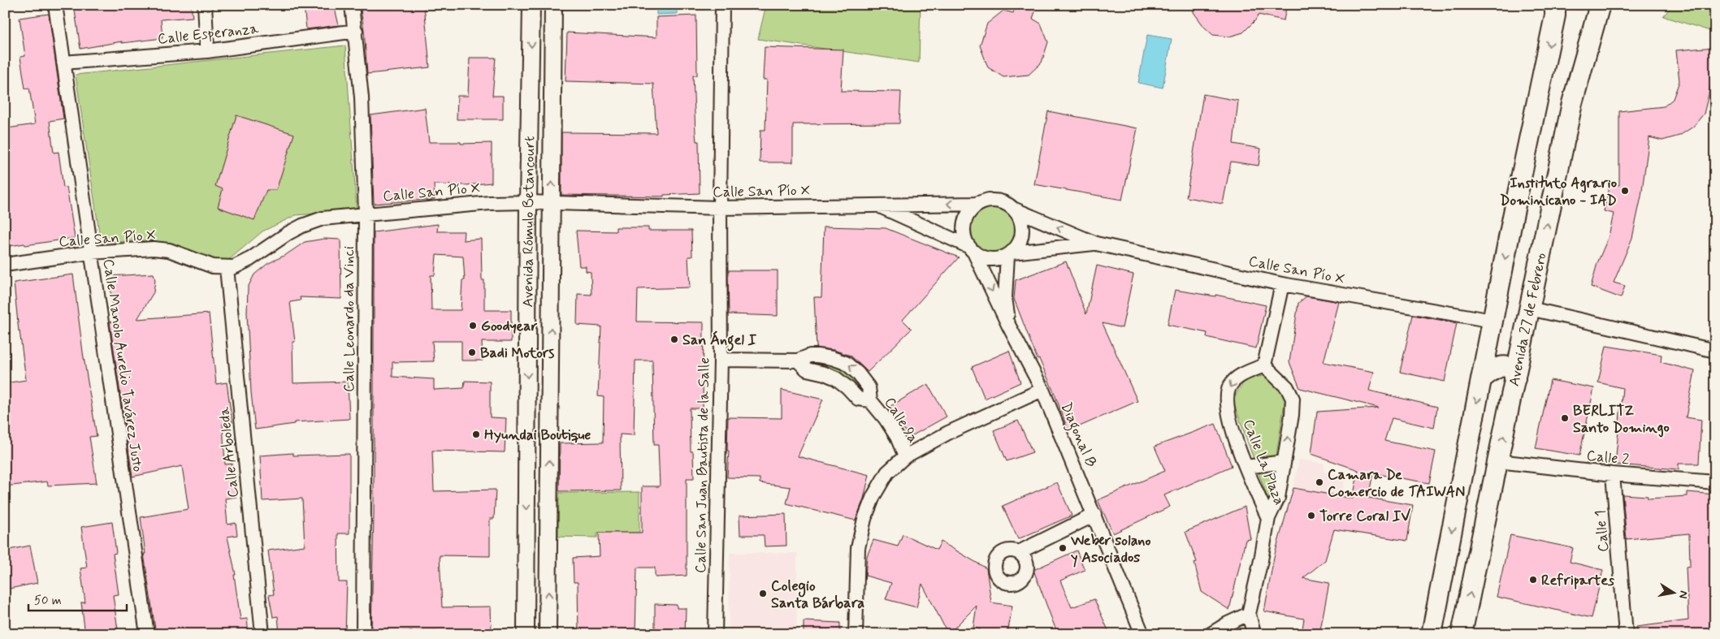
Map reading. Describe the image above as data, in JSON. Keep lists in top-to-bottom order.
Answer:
{
  "streets": {
    "highway": ["Avenida 27 de Febrero"],
    "main road": ["Avenida Rómulo Betancourt"],
    "street": [
      "Calle Esperanza",
      "Calle San Pío X",
      "Calle Leonardo da Vinci",
      "Calle Manolo Aurelio Tavárez Justo",
      "Calle 9a",
      "Diagonal B",
      "Calle Arboleda",
      "Calle 2",
      "Calle La Plaza",
      "Calle San Juan Bautista de la Salle",
      "Calle 1"
    ]
  },
  "crossings": [
    ["Calle Esperanza", "Calle Leonardo da Vinci"],
    ["Calle Esperanza", "Calle Manolo Aurelio Tavárez Justo"],
    ["Calle San Pío X", "Avenida Rómulo Betancourt"],
    ["Calle San Pío X", "Calle Leonardo da Vinci"],
    ["Calle San Pío X", "Calle Manolo Aurelio Tavárez Justo"],
    ["Calle San Pío X", "Diagonal B"],
    ["Calle San Pío X", "Calle Arboleda"],
    ["Calle San Pío X", "Calle San Juan Bautista de la Salle"],
    ["Avenida 27 de Febrero", "Calle 2"],
    ["Calle 9a", "Calle San Juan Bautista de la Salle"],
    ["Calle 2", "Calle 1"]
  ],
  "places": [
    "Instituto Agrario Dominicano - IAD",
    "Goodyear",
    "San Ángel I",
    "Badi Motors",
    "BERLITZ Santo Domingo",
    "Hyundai Boutique",
    "Camara De Comercio de TAIWAN",
    "Torre Coral IV",
    "Weber solano y Asociados",
    "Refripartes",
    "Colegio Santa Bárbara"
  ],
  "scale_bar": "50 m",
  "north": "right"
}
